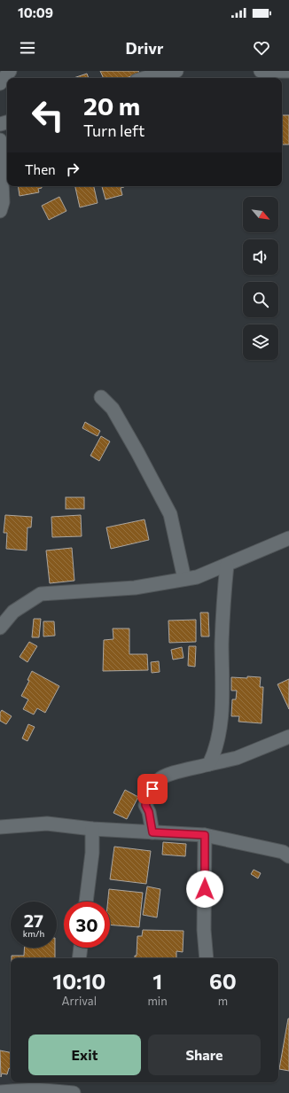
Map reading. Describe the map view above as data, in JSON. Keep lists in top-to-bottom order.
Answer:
{
  "north": "bottom right",
  "page": {
    "status": "10:09",
    "header": "Drivr",
    "turn": ["20 m", "Turn left"],
    "then": "Then",
    "speed": "27 km/h",
    "limit": "30",
    "eta": [
      "10:10",
      "Arrival",
      "1",
      "min",
      "60",
      "m"
    ],
    "buttons": ["Exit", "Share"]
  }
}
